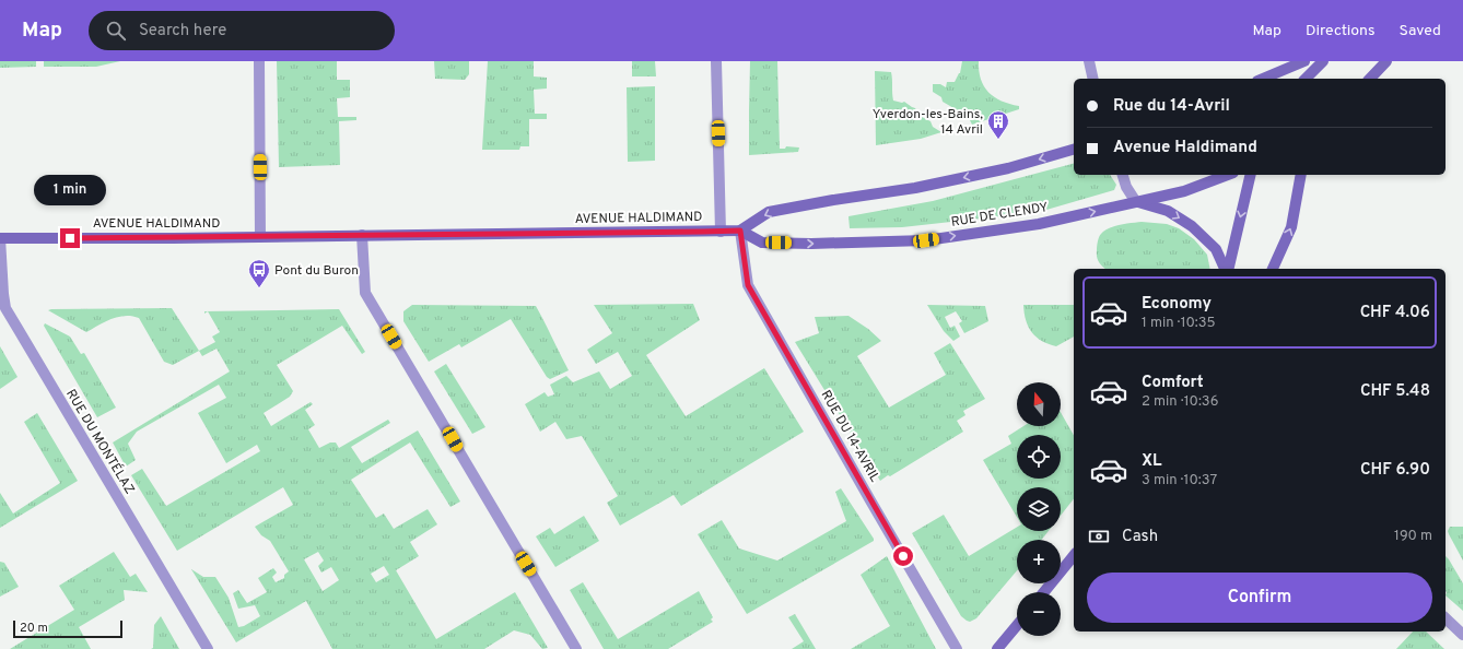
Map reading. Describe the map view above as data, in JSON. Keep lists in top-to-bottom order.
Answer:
{
  "streets": {
    "main road": ["RUE DE CLENDY", "AVENUE HALDIMAND"],
    "street": ["RUE DU 14-AVRIL", "RUE DU MONTÉLAZ"]
  },
  "crossings": [
    ["RUE DE CLENDY", "AVENUE HALDIMAND"],
    ["RUE DE CLENDY", "RUE DU 14-AVRIL"],
    ["AVENUE HALDIMAND", "RUE DU 14-AVRIL"],
    ["AVENUE HALDIMAND", "RUE DU MONTÉLAZ"]
  ],
  "places": {
    "building": ["Yverdon-les-Bains, 14 Avril"],
    "bus stop": ["Pont du Buron"]
  },
  "scale_bar": "20 m",
  "north": "top",
  "page": {
    "header": "Map",
    "search": "Search here",
    "nav": ["Map", "Directions", "Saved"],
    "banner": ["Rue du 14-Avril", "Avenue Haldimand"],
    "bubble": "1 min",
    "list": [
      {
        "name": "Economy",
        "note": "1 min · 10:35",
        "value": "CHF 4.06"
      },
      {
        "name": "Comfort",
        "note": "2 min · 10:36",
        "value": "CHF 5.48"
      },
      {
        "name": "XL",
        "note": "3 min · 10:37",
        "value": "CHF 6.90"
      }
    ],
    "map_buttons": ["+", "−"],
    "pay": ["Cash", "190 m"],
    "buttons": "Confirm",
    "scale": "20 m"
  }
}
